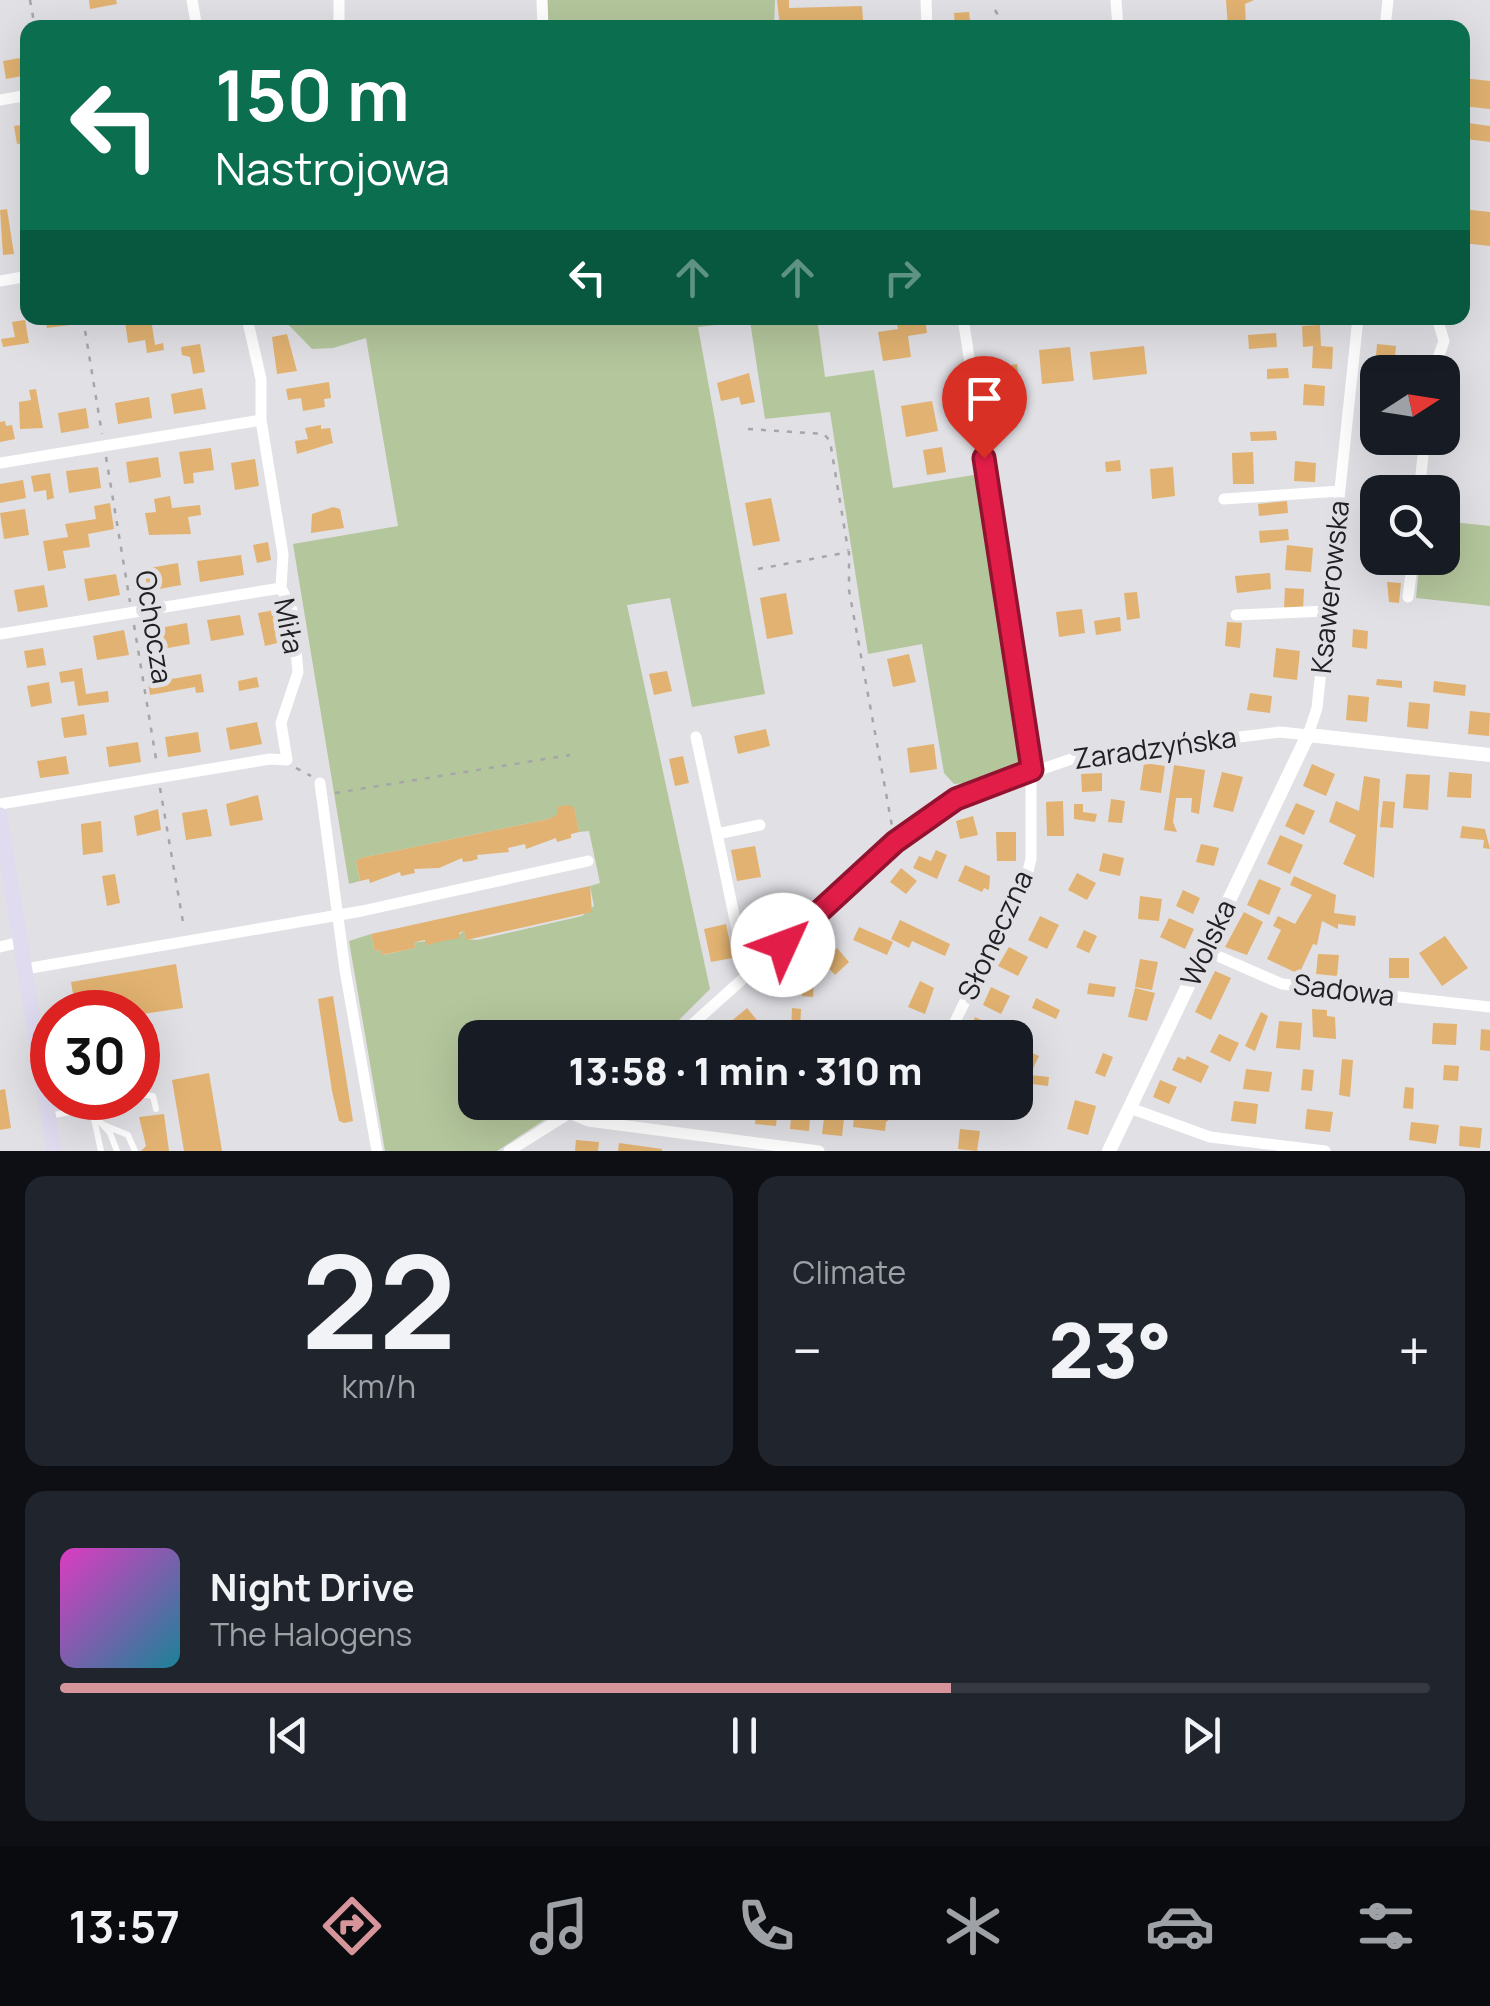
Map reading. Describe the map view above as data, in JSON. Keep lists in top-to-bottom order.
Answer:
{
  "streets": {
    "street": [
      "Ksawerowska",
      "Miła",
      "Zaradzyńska",
      "Słoneczna",
      "Wolska",
      "Sadowa"
    ],
    "path": ["Ochocza"]
  },
  "crossings": [
    ["Ksawerowska", "Zaradzyńska"],
    ["Ksawerowska", "Wolska"],
    ["Zaradzyńska", "Słoneczna"],
    ["Zaradzyńska", "Wolska"],
    ["Wolska", "Sadowa"]
  ],
  "north": "right",
  "page": {
    "turn": ["150 m", "Nastrojowa"],
    "limit": "30",
    "trip": "13:58 · 1 min · 310 m",
    "tile": [
      ["22", "km/h"],
      "Climate"
    ],
    "heat": ["−", "23°", "+"],
    "song": ["Night Drive", "The Halogens"],
    "tabs": "13:57"
  }
}
